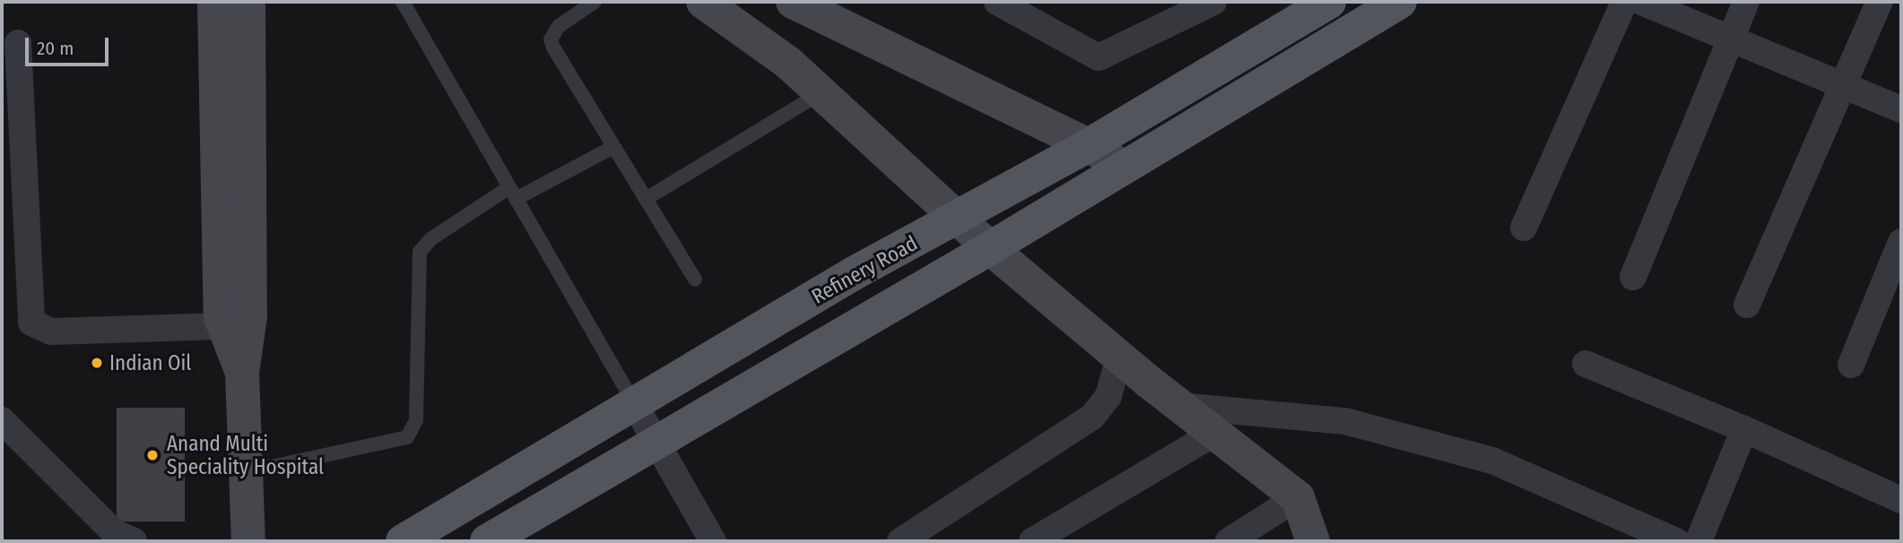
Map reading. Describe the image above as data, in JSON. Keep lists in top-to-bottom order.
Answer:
{
  "streets": {
    "main road": ["Refinery Road"]
  },
  "places": ["Indian Oil", "Anand Multi Speciality Hospital"],
  "scale_bar": "20 m"
}
